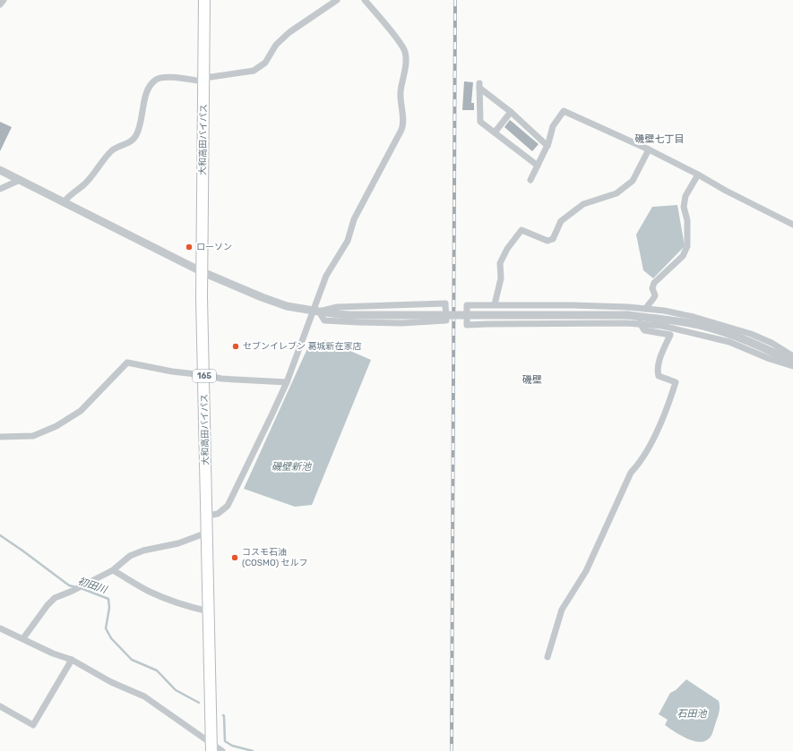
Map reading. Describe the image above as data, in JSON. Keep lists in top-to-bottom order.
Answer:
{
  "streets": {
    "highway": ["大和高田バイパス", "165"]
  },
  "districts": ["磯壁七丁目", "磯壁"],
  "water": ["磯壁新池", "初田川", "石田池"],
  "places": ["ローソン", "セブンイレブン 葛城新在家店", "コスモ石油 (COSMO) セルフ"]
}
